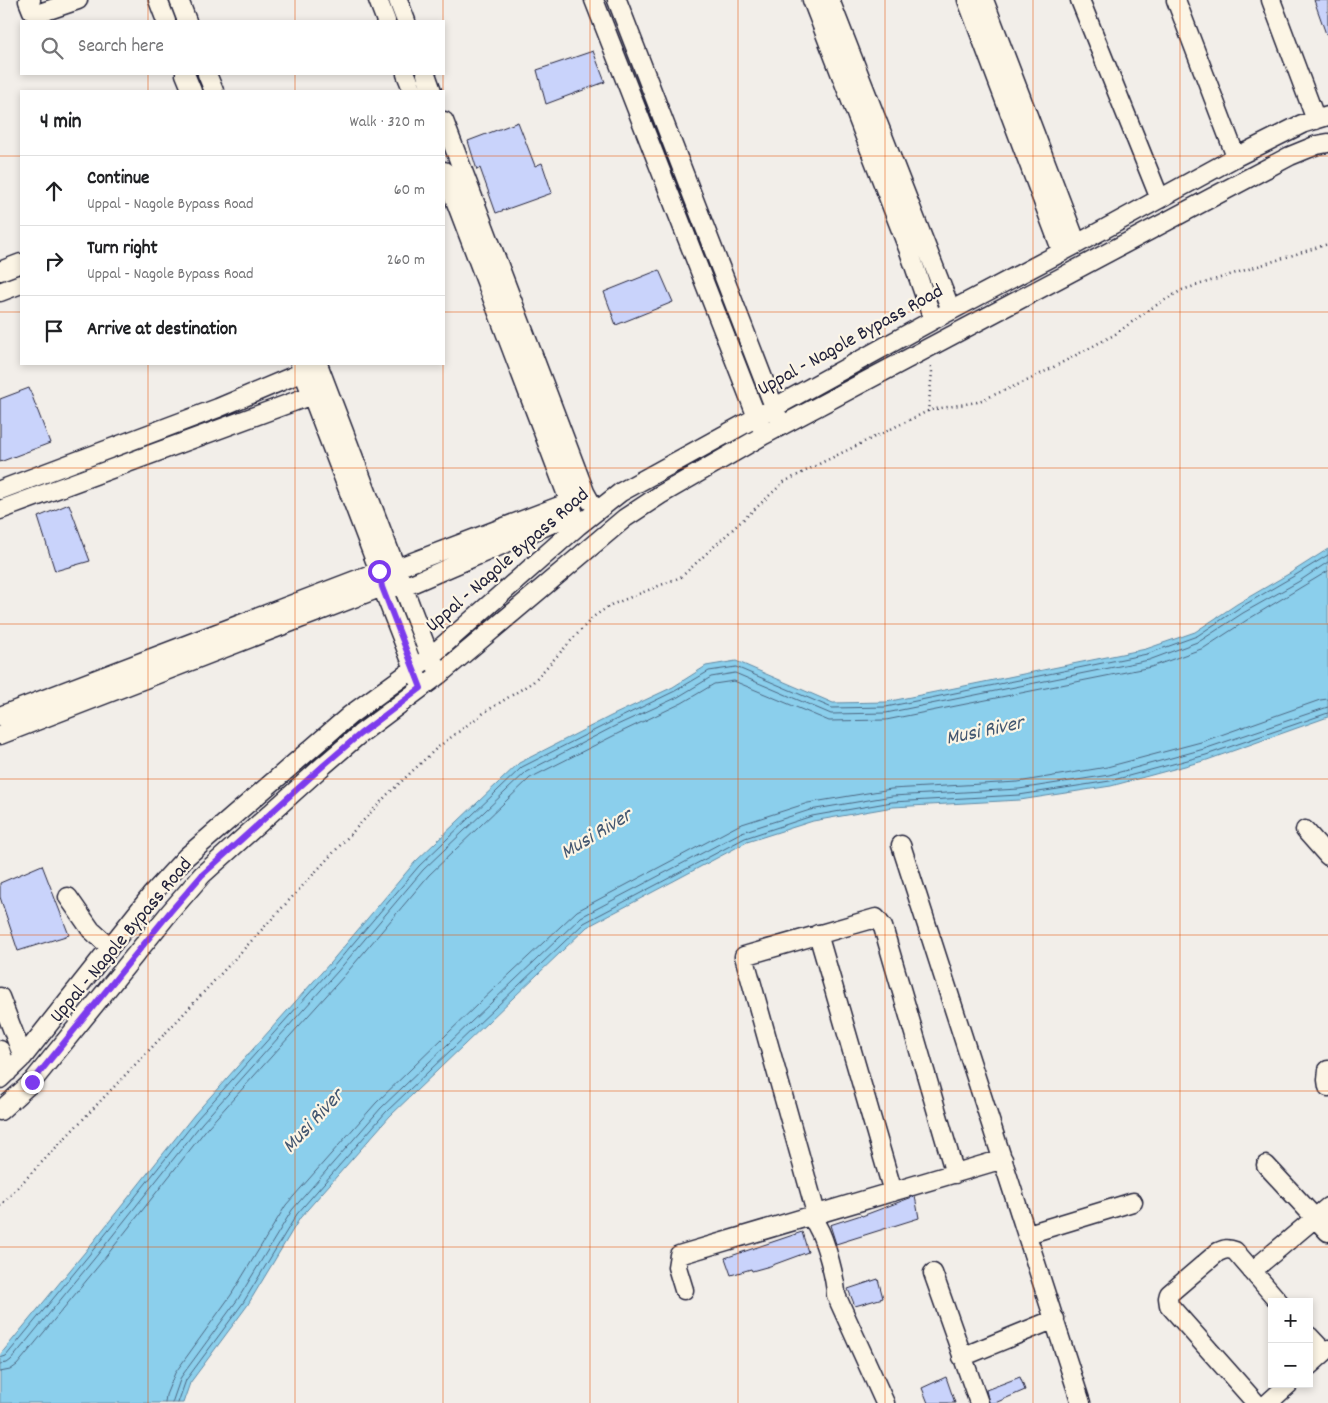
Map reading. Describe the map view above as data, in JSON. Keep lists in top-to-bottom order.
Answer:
{
  "streets": {
    "street": ["Uppal - Nagole Bypass Road"]
  },
  "water": ["Musi River"],
  "page": {
    "search": "Search here",
    "heading": ["4 min", "Walk · 320 m"],
    "list": [
      ["Continue", "Uppal - Nagole Bypass Road", "60 m"],
      ["Turn right", "Uppal - Nagole Bypass Road", "260 m"],
      "Arrive at destination"
    ],
    "map_buttons": ["+", "−"]
  }
}
